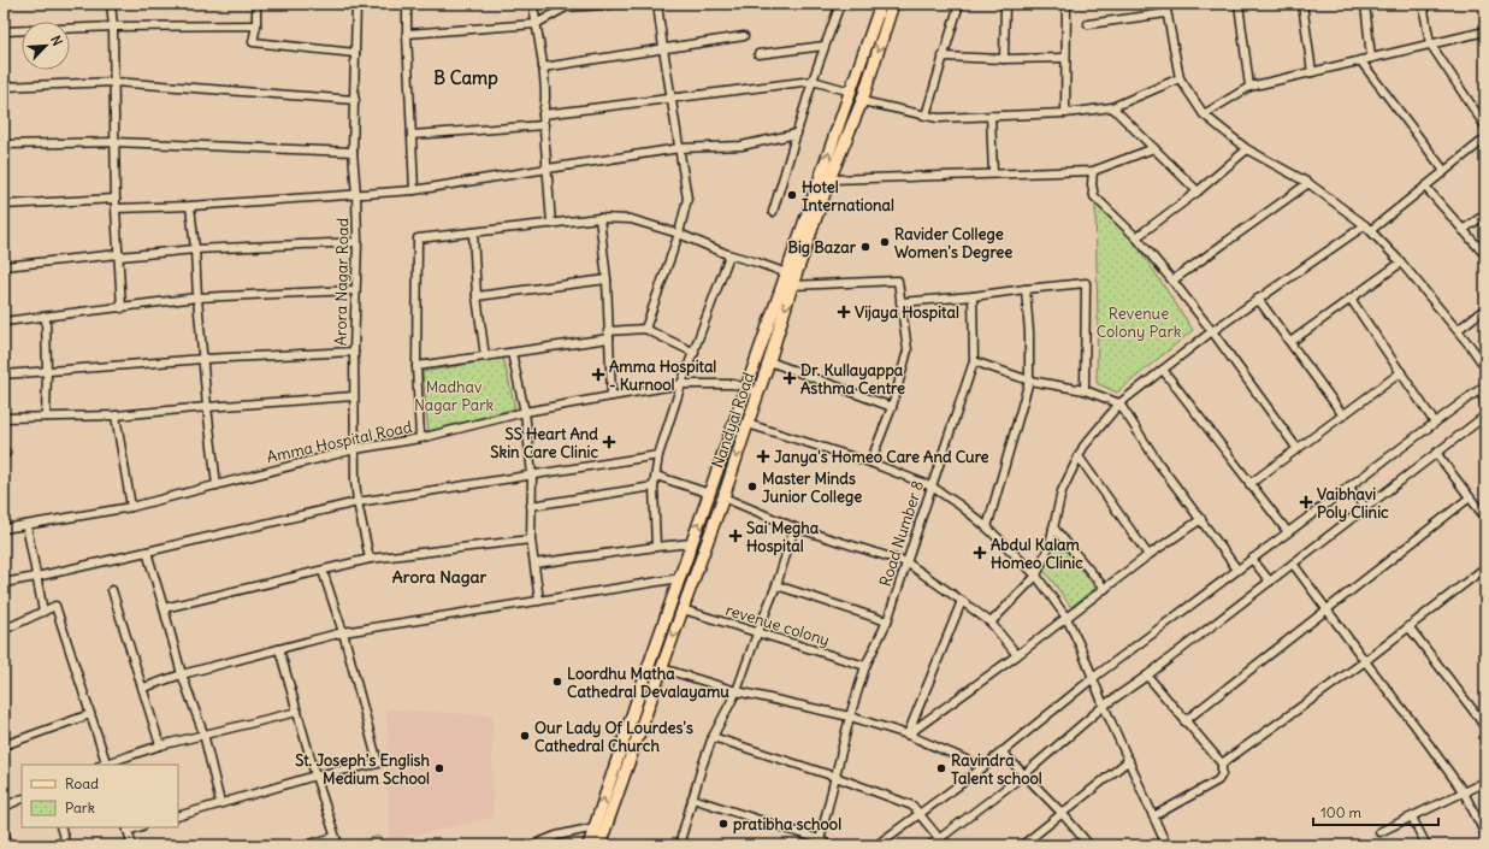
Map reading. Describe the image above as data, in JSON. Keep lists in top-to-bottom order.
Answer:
{
  "streets": {
    "main road": ["Nandyal Road"],
    "street": [
      "Arora Nagar Road",
      "Amma Hospital Road",
      "Road Number 8",
      "revenue colony"
    ]
  },
  "crossings": [
    ["Arora Nagar Road", "Amma Hospital Road"],
    ["Nandyal Road", "revenue colony"],
    ["Road Number 8", "revenue colony"]
  ],
  "districts": ["B Camp", "Arora Nagar"],
  "parks": ["Revenue Colony Park", "Madhav Nagar Park"],
  "places": {
    "other": [
      "Hotel International",
      "Ravider College Women's Degree",
      "Big Bazar",
      "Master Minds Junior College",
      "Loordhu Matha Cathedral Devalayamu",
      "Our Lady Of Lourdes's Cathedral Church",
      "St. Joseph's English Medium School",
      "Ravindra Talent school",
      "pratibha school"
    ],
    "health": [
      "Vijaya Hospital",
      "Amma Hospital - Kurnool",
      "Dr. Kullayappa Asthma Centre",
      "SS Heart And Skin Care Clinic",
      "Janya's Homeo Care And Cure",
      "Vaibhavi Poly Clinic",
      "Sai Megha Hospital",
      "Abdul Kalam Homeo Clinic"
    ]
  },
  "legend": ["Road", "Park"],
  "scale_bar": "100 m",
  "north": "top right"
}
